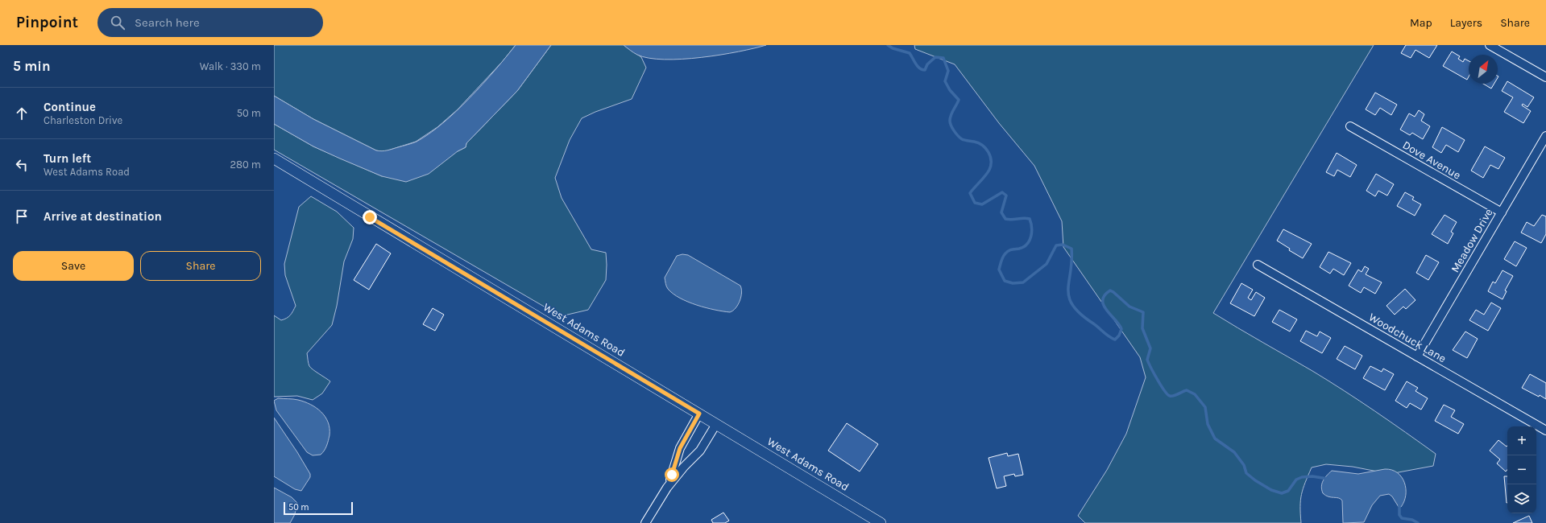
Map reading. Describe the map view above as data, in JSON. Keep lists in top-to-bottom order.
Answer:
{
  "streets": {
    "street": [
      "Dove Avenue",
      "Meadow Drive",
      "West Adams Road",
      "Woodchuck Lane"
    ]
  },
  "crossings": [
    ["Dove Avenue", "Meadow Drive"],
    ["Meadow Drive", "Woodchuck Lane"]
  ],
  "scale_bar": "50 m",
  "north": "top right",
  "page": {
    "header": "Pinpoint",
    "search": "Search here",
    "nav": ["Map", "Layers", "Share"],
    "heading": ["5 min", "Walk · 330 m"],
    "list": [
      ["Continue", "Charleston Drive", "50 m"],
      ["Turn left", "West Adams Road", "280 m"],
      "Arrive at destination"
    ],
    "buttons": ["Save", "Share"],
    "map_buttons": ["+", "−"],
    "scale": "50 m"
  }
}
